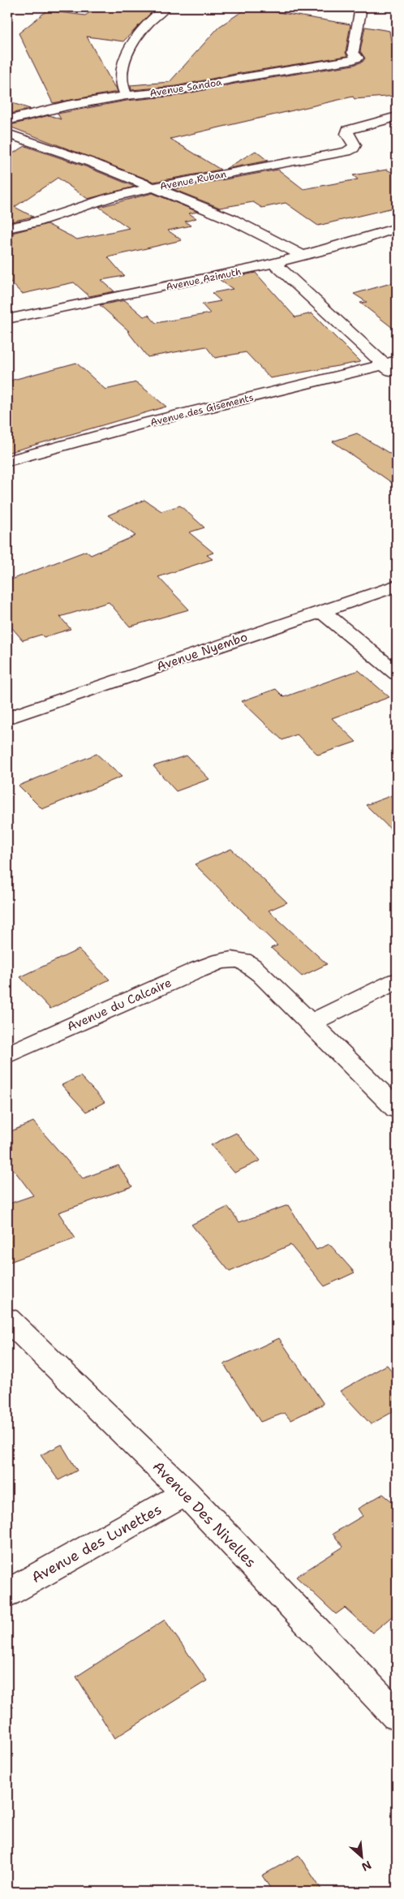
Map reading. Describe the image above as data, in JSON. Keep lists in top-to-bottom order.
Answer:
{
  "streets": {
    "street": [
      "Avenue Sandoa",
      "Avenue Ruban",
      "Avenue Azimuth",
      "Avenue des Gisements",
      "Avenue Nyembo",
      "Avenue du Calcaire",
      "Avenue Des Nivelles",
      "Avenue des Lunettes"
    ]
  },
  "crossings": [
    ["Avenue Des Nivelles", "Avenue des Lunettes"]
  ],
  "north": "bottom right"
}
